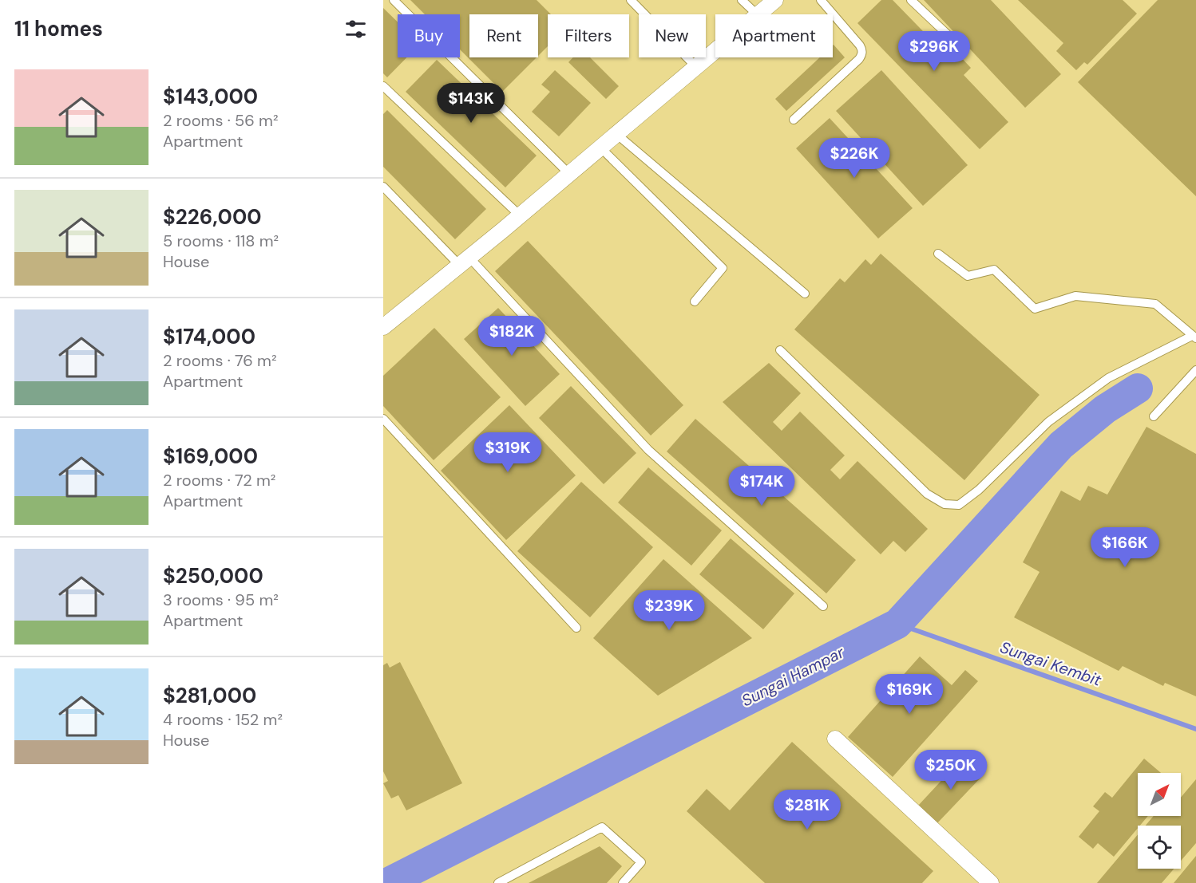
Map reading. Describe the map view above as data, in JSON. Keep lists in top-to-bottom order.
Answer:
{
  "water": ["Sungai Kembit", "Sungai Hampar"],
  "north": "top right",
  "page": {
    "heading": "11 homes",
    "chip": [
      "Buy",
      "Rent",
      "Filters",
      "New",
      "Apartment"
    ],
    "price": [
      "$296K",
      "$143K",
      "$226K",
      "$182K",
      "$319K",
      "$174K",
      "$166K",
      "$239K",
      "$169K",
      "$250K",
      "$281K"
    ],
    "list": [
      {
        "name": "$143,000",
        "note": "2 rooms · 56 m² · Apartment"
      },
      {
        "name": "$226,000",
        "note": "5 rooms · 118 m² · House"
      },
      {
        "name": "$174,000",
        "note": "2 rooms · 76 m² · Apartment"
      },
      {
        "name": "$169,000",
        "note": "2 rooms · 72 m² · Apartment"
      },
      {
        "name": "$250,000",
        "note": "3 rooms · 95 m² · Apartment"
      },
      {
        "name": "$281,000",
        "note": "4 rooms · 152 m² · House"
      }
    ]
  }
}
